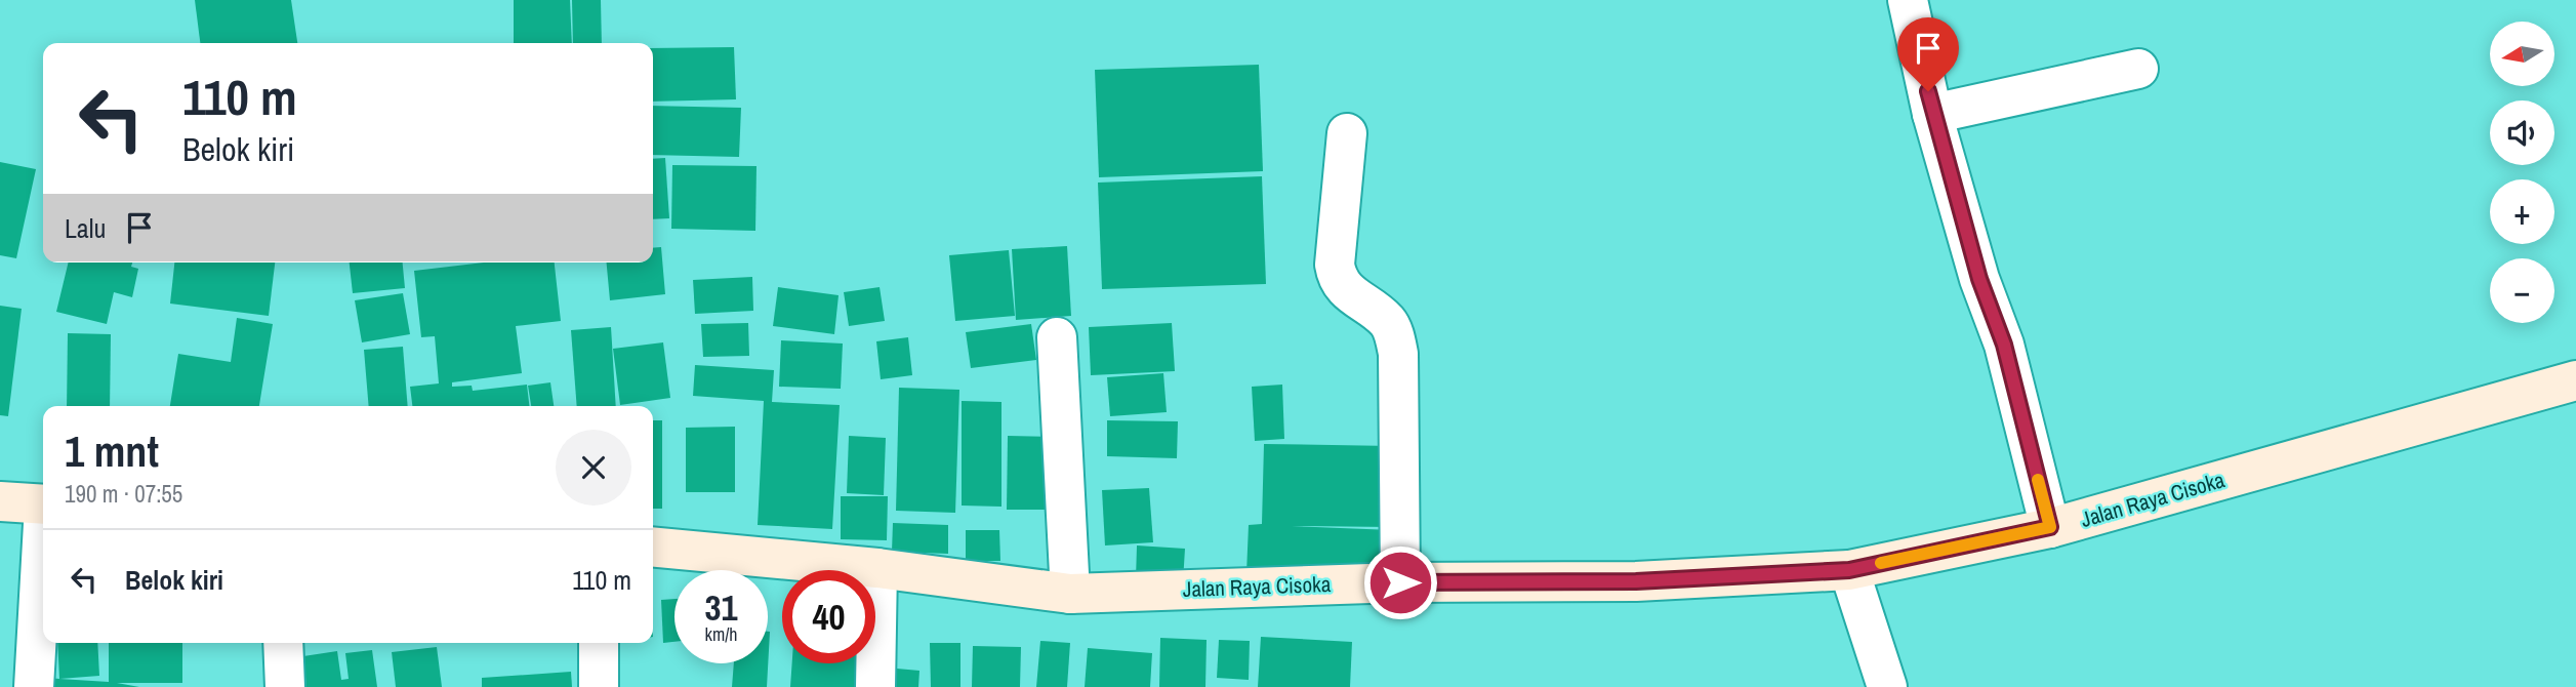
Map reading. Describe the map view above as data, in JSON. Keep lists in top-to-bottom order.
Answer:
{
  "streets": {
    "street": ["Jalan Raya Cisoka"]
  },
  "north": "left",
  "page": {
    "map_buttons": ["+", "−"],
    "turn": ["110 m", "Belok kiri"],
    "then": "Lalu",
    "heading": ["1 mnt", "190 m · 07:55"],
    "list": [
      {
        "name": "Belok kiri",
        "value": "110 m"
      }
    ],
    "speed": "31 km/h",
    "limit": "40"
  }
}
